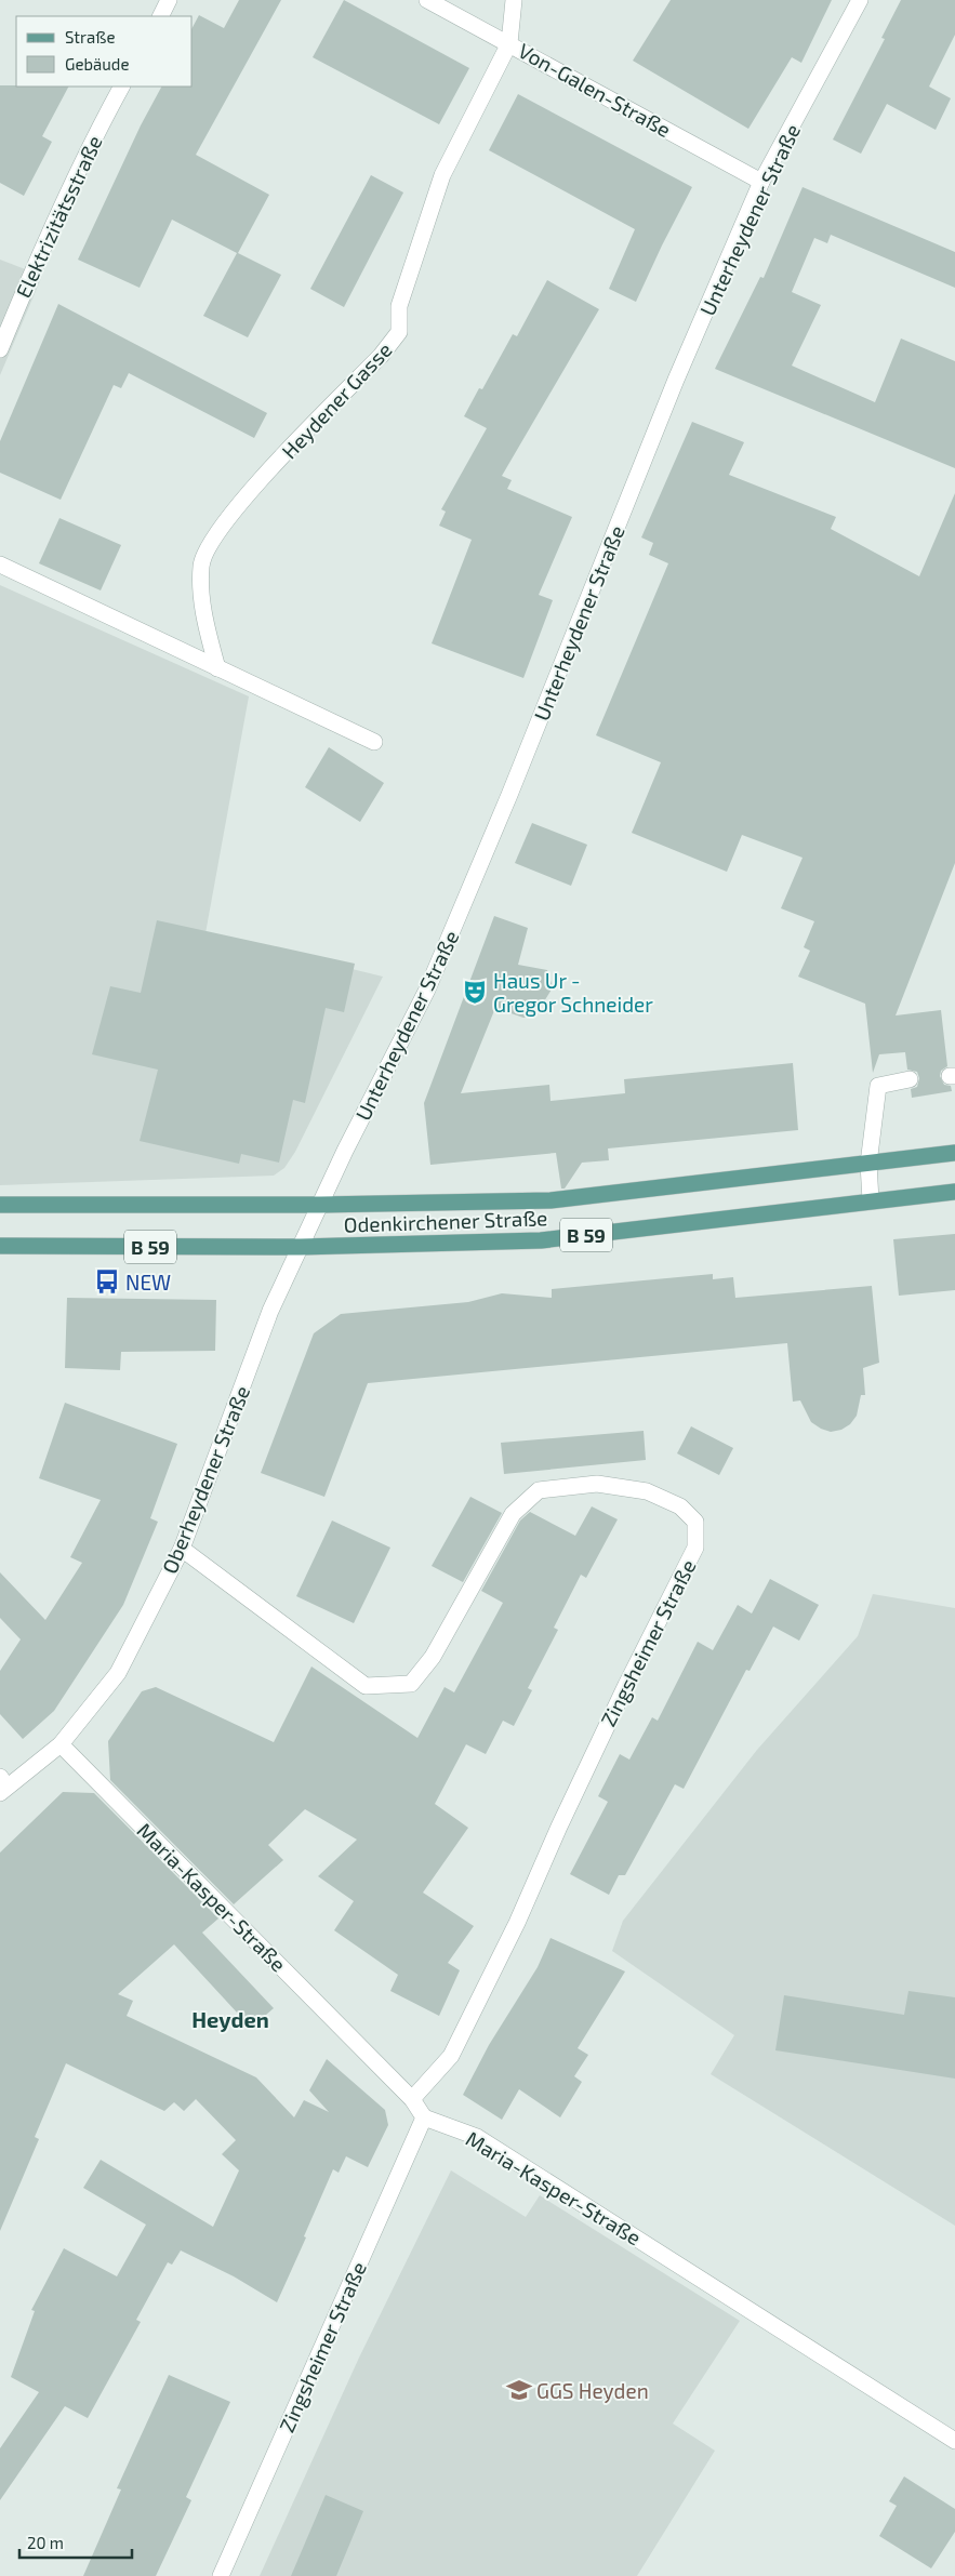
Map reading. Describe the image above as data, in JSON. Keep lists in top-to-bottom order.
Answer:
{
  "streets": {
    "main road": ["Odenkirchener Straße", "B 59"],
    "street": [
      "Von-Galen-Straße",
      "Elektrizitätsstraße",
      "Unterheydener Straße",
      "Heydener Gasse",
      "Oberheydener Straße",
      "Zingsheimer Straße",
      "Maria-Kasper-Straße"
    ]
  },
  "crossings": [
    ["Von-Galen-Straße", "Unterheydener Straße"],
    ["Von-Galen-Straße", "Heydener Gasse"],
    ["Unterheydener Straße", "Odenkirchener Straße"],
    ["Unterheydener Straße", "Oberheydener Straße"],
    ["Odenkirchener Straße", "Oberheydener Straße"],
    ["Oberheydener Straße", "Zingsheimer Straße"],
    ["Oberheydener Straße", "Maria-Kasper-Straße"],
    ["Zingsheimer Straße", "Maria-Kasper-Straße"]
  ],
  "districts": ["Heyden"],
  "places": {
    "theatre": ["Haus Ur - Gregor Schneider"],
    "bus stop": ["NEW"],
    "school or university": ["GGS Heyden"]
  },
  "legend": ["Straße", "Gebäude"],
  "scale_bar": "20 m"
}
